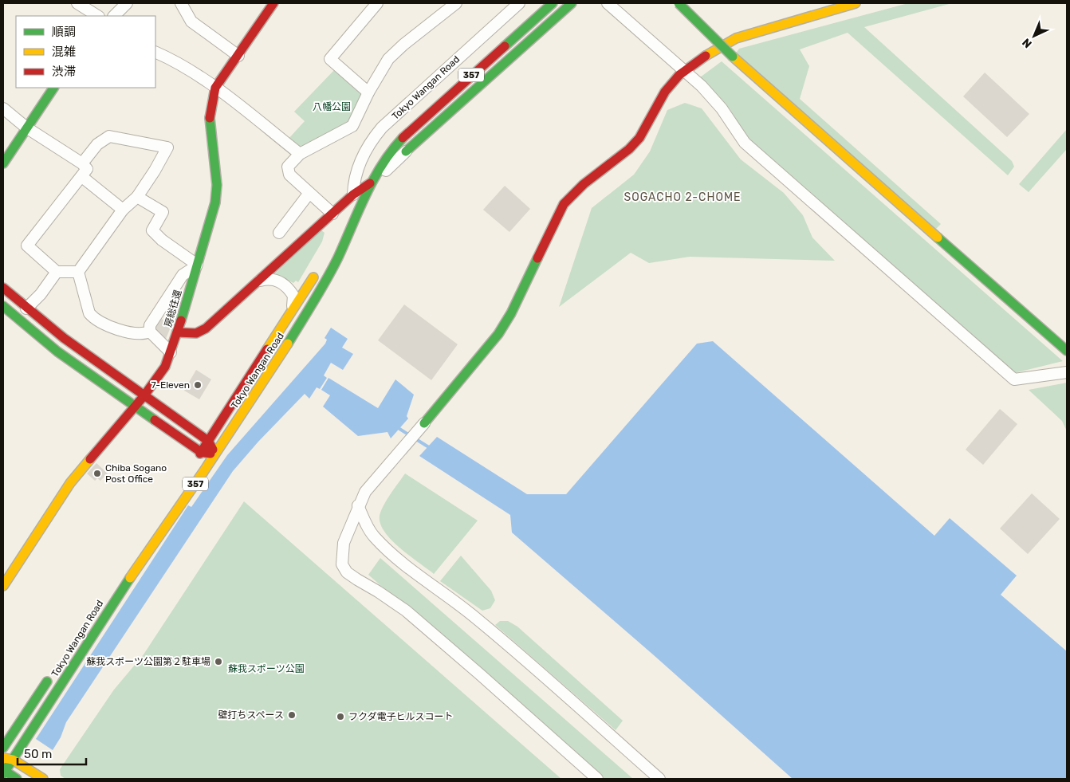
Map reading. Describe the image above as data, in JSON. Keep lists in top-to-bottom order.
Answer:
{
  "streets": {
    "main road": ["357", "Tokyo Wangan Road", "房総往還"]
  },
  "districts": ["SOGACHO 2-CHOME"],
  "parks": ["八幡公園", "蘇我スポーツ公園"],
  "places": [
    "7-Eleven",
    "Chiba Sogano Post Office",
    "蘇我スポーツ公園第２駐車場",
    "壁打ちスペース",
    "フクダ電子ヒルスコート"
  ],
  "legend": ["順調", "混雑", "渋滞"],
  "scale_bar": "50 m",
  "north": "bottom left"
}
